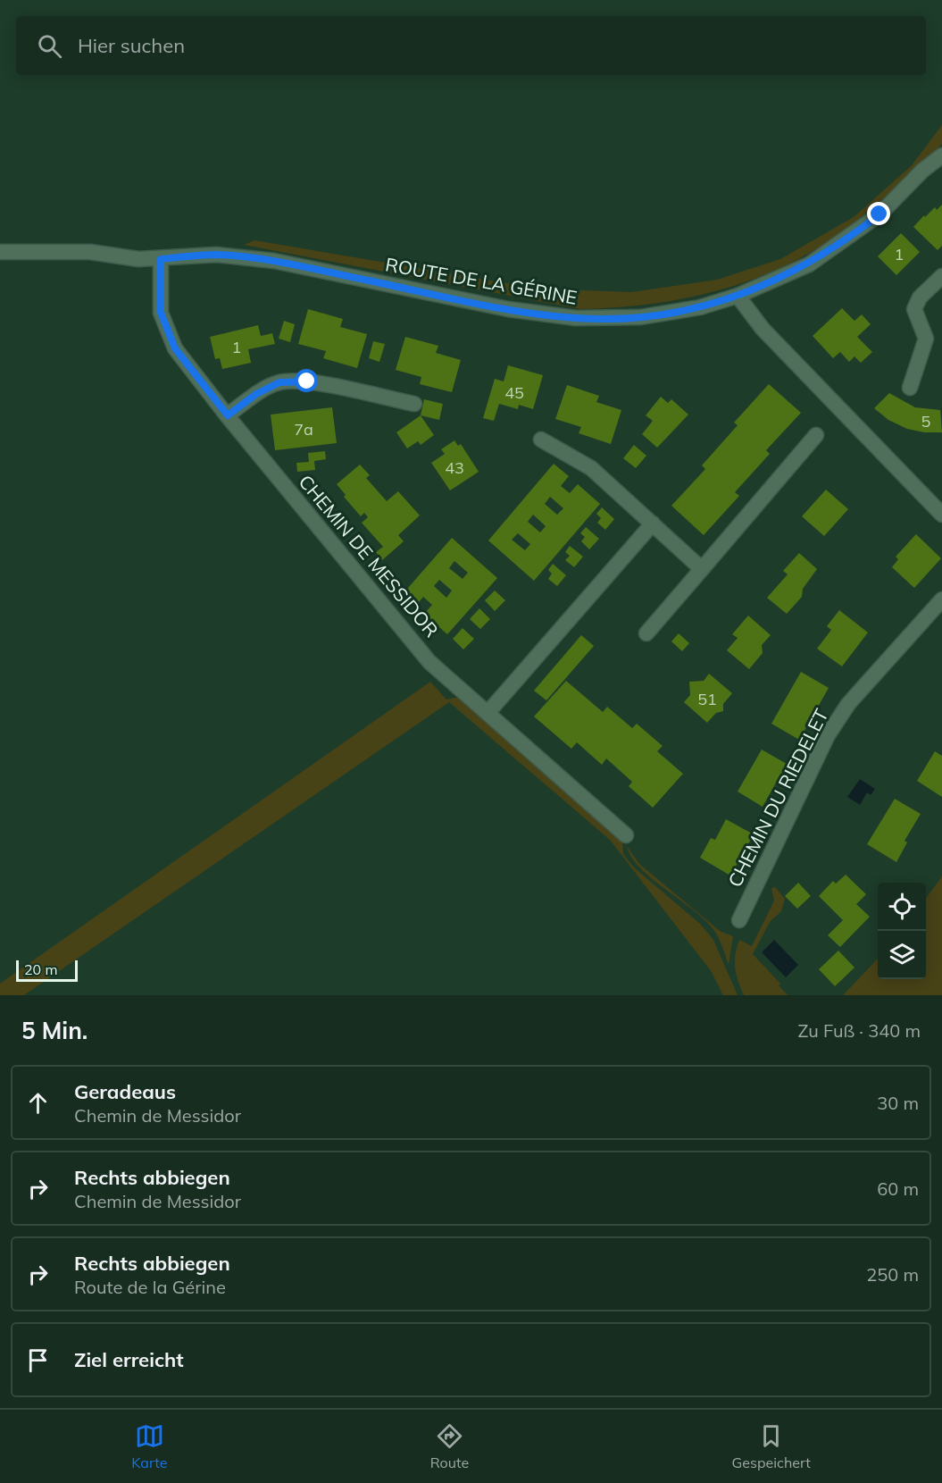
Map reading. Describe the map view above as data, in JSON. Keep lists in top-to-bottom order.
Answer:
{
  "streets": {
    "street": ["ROUTE DE LA GÉRINE", "CHEMIN DE MESSIDOR", "CHEMIN DU RIEDELET"]
  },
  "crossings": [
    ["ROUTE DE LA GÉRINE", "CHEMIN DE MESSIDOR"]
  ],
  "house_numbers": [
    "1",
    "1",
    "45",
    "5",
    "7a",
    "43",
    "51"
  ],
  "scale_bar": "20 m",
  "page": {
    "search": "Hier suchen",
    "scale": "20 m",
    "heading": ["5 Min.", "Zu Fuß · 340 m"],
    "list": [
      ["Geradeaus", "Chemin de Messidor", "30 m"],
      ["Rechts abbiegen", "Chemin de Messidor", "60 m"],
      ["Rechts abbiegen", "Route de la Gérine", "250 m"],
      "Ziel erreicht"
    ],
    "nav": ["Karte", "Route", "Gespeichert"]
  }
}
